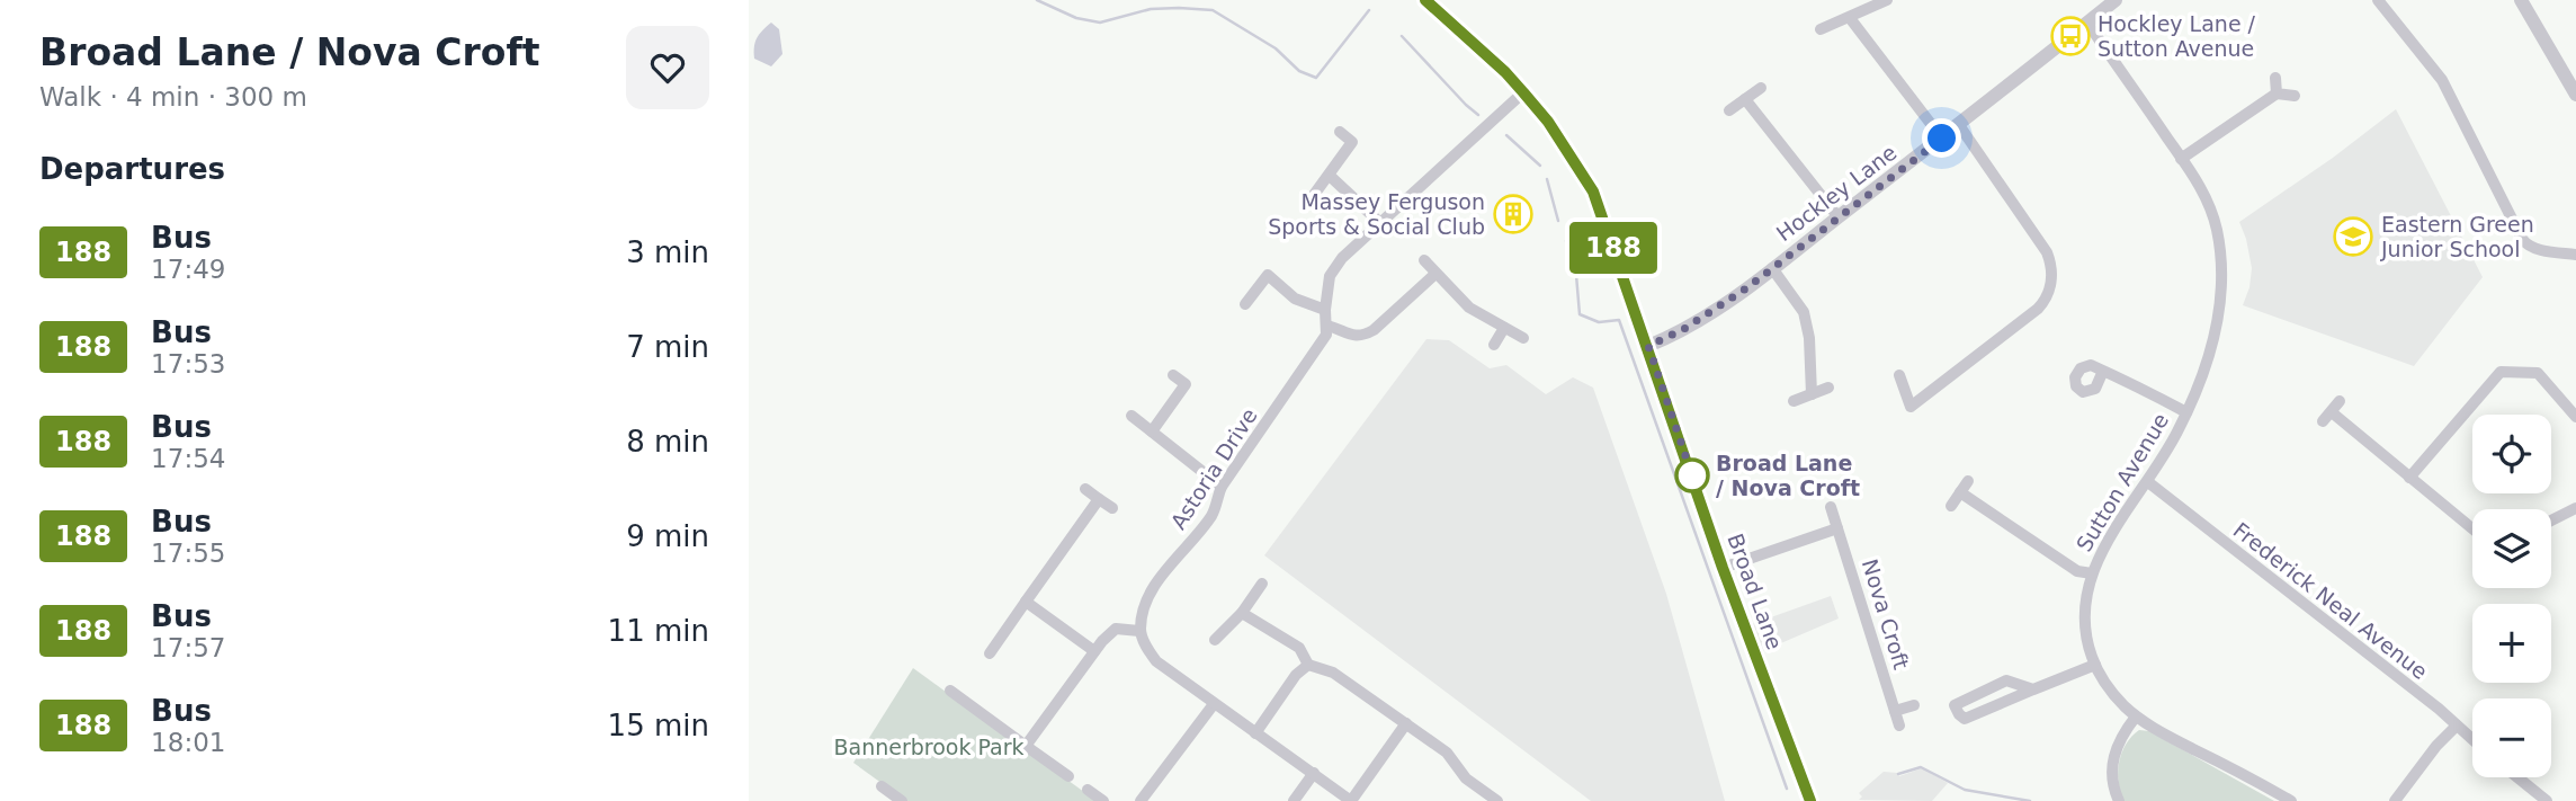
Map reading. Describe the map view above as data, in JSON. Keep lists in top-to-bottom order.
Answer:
{
  "streets": {
    "street": [
      "Hockley Lane",
      "Astoria Drive",
      "Sutton Avenue",
      "Broad Lane",
      "Frederick Neal Avenue",
      "Nova Croft"
    ]
  },
  "crossings": [
    ["Hockley Lane", "Sutton Avenue"],
    ["Hockley Lane", "Broad Lane"],
    ["Sutton Avenue", "Frederick Neal Avenue"]
  ],
  "parks": ["Bannerbrook Park"],
  "places": {
    "bus stop": ["Hockley Lane / Sutton Avenue"],
    "building": ["Massey Ferguson Sports & Social Club"],
    "school or university": ["Eastern Green Junior School"],
    "other": ["Broad Lane / Nova Croft"]
  },
  "lines": ["bus line 188"],
  "page": {
    "heading": [
      ["Broad Lane / Nova Croft", "Walk · 4 min · 300 m"],
      "Departures"
    ],
    "on_map": "188",
    "list": [
      {
        "mark": "188",
        "name": "Bus",
        "note": "17:49",
        "value": "3 min"
      },
      {
        "mark": "188",
        "name": "Bus",
        "note": "17:53",
        "value": "7 min"
      },
      {
        "mark": "188",
        "name": "Bus",
        "note": "17:54",
        "value": "8 min"
      },
      {
        "mark": "188",
        "name": "Bus",
        "note": "17:55",
        "value": "9 min"
      },
      {
        "mark": "188",
        "name": "Bus",
        "note": "17:57",
        "value": "11 min"
      },
      {
        "mark": "188",
        "name": "Bus",
        "note": "18:01",
        "value": "15 min"
      }
    ],
    "map_buttons": ["+", "−"]
  }
}
